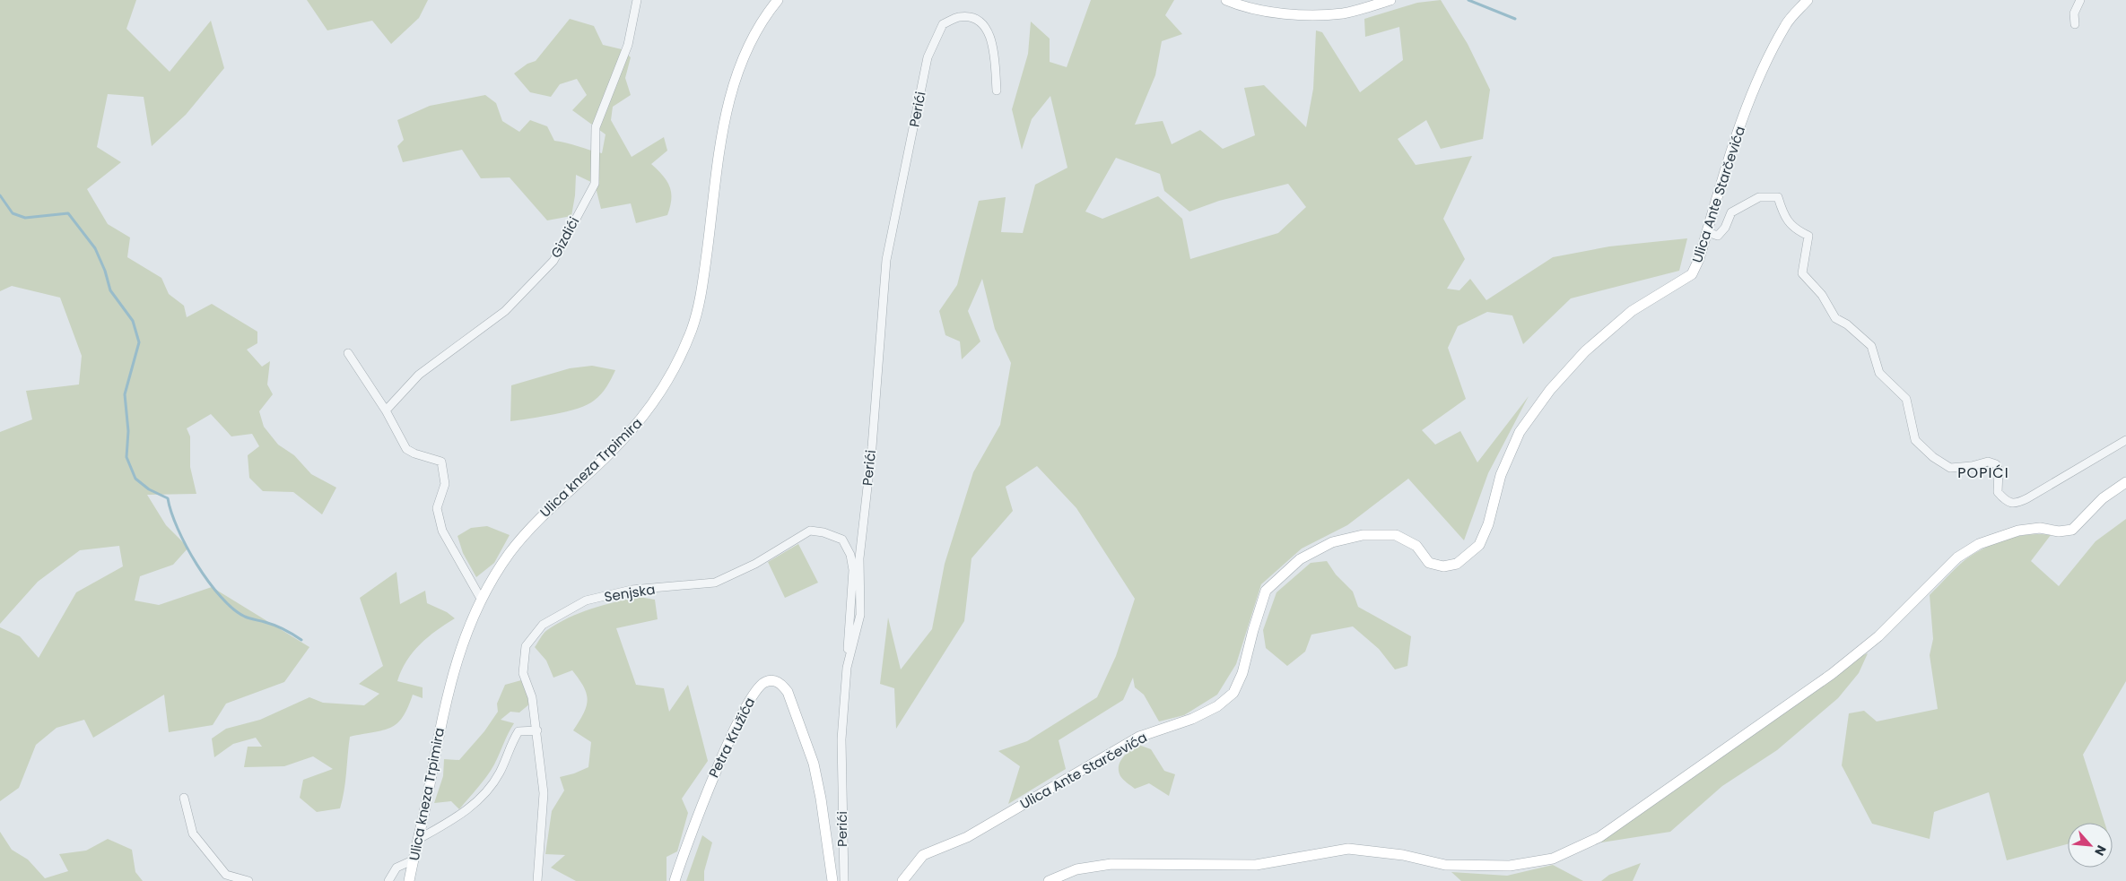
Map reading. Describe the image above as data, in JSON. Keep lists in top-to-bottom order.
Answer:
{
  "streets": {
    "street": [
      "Perići",
      "Ulica Ante Starčevića",
      "Gizdići",
      "Ulica kneza Trpimira",
      "Senjska",
      "Petra Kružića"
    ]
  },
  "crossings": [
    ["Perići", "Senjska"]
  ],
  "districts": ["POPIĆI"],
  "north": "bottom right"
}
